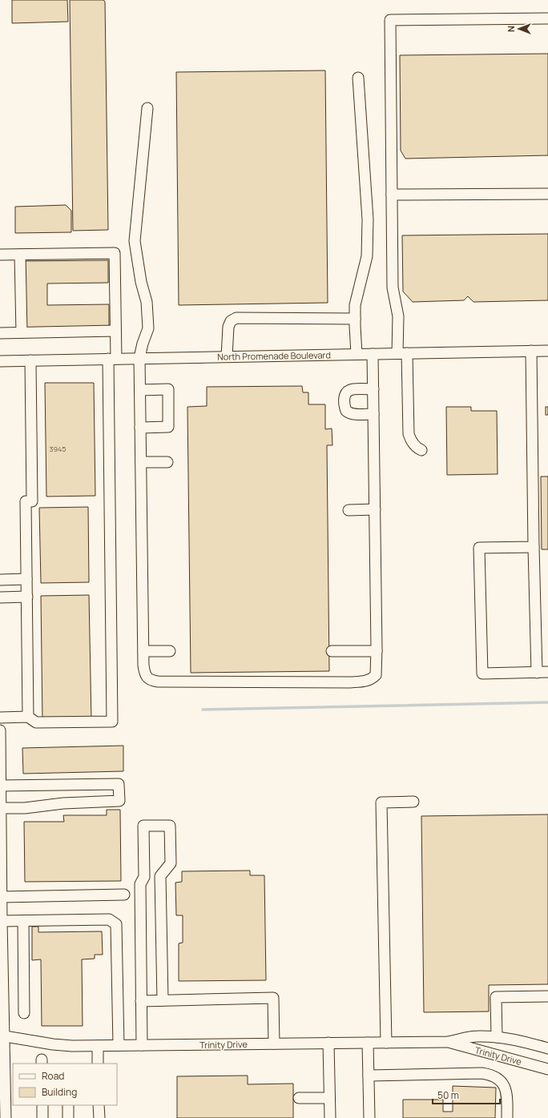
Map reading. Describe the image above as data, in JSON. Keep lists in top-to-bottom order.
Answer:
{
  "streets": {
    "street": ["North Promenade Boulevard", "Trinity Drive"]
  },
  "house_numbers": ["3945"],
  "legend": ["Road", "Building"],
  "scale_bar": "50 m",
  "north": "left"
}
